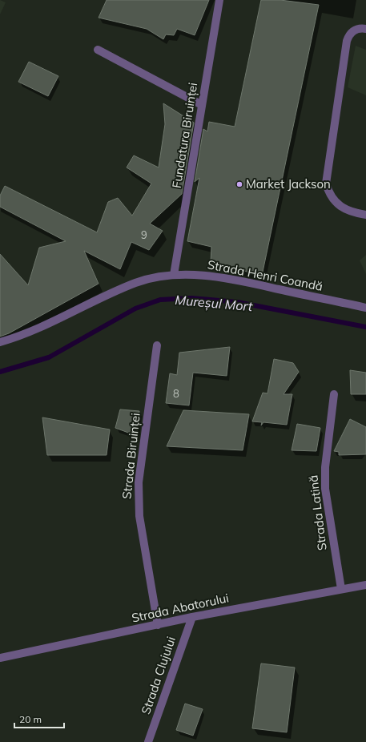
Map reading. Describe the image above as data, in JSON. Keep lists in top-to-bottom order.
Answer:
{
  "streets": {
    "street": [
      "Fundatura Biruinței",
      "Strada Henri Coandă",
      "Strada Biruinței",
      "Strada Latină",
      "Strada Abatorului",
      "Strada Clujului"
    ]
  },
  "crossings": [
    ["Fundatura Biruinței", "Strada Henri Coandă"],
    ["Strada Biruinței", "Strada Abatorului"],
    ["Strada Latină", "Strada Abatorului"],
    ["Strada Abatorului", "Strada Clujului"]
  ],
  "water": ["Mureșul Mort"],
  "places": ["Market Jackson"],
  "house_numbers": ["9", "8"],
  "scale_bar": "20 m"
}
